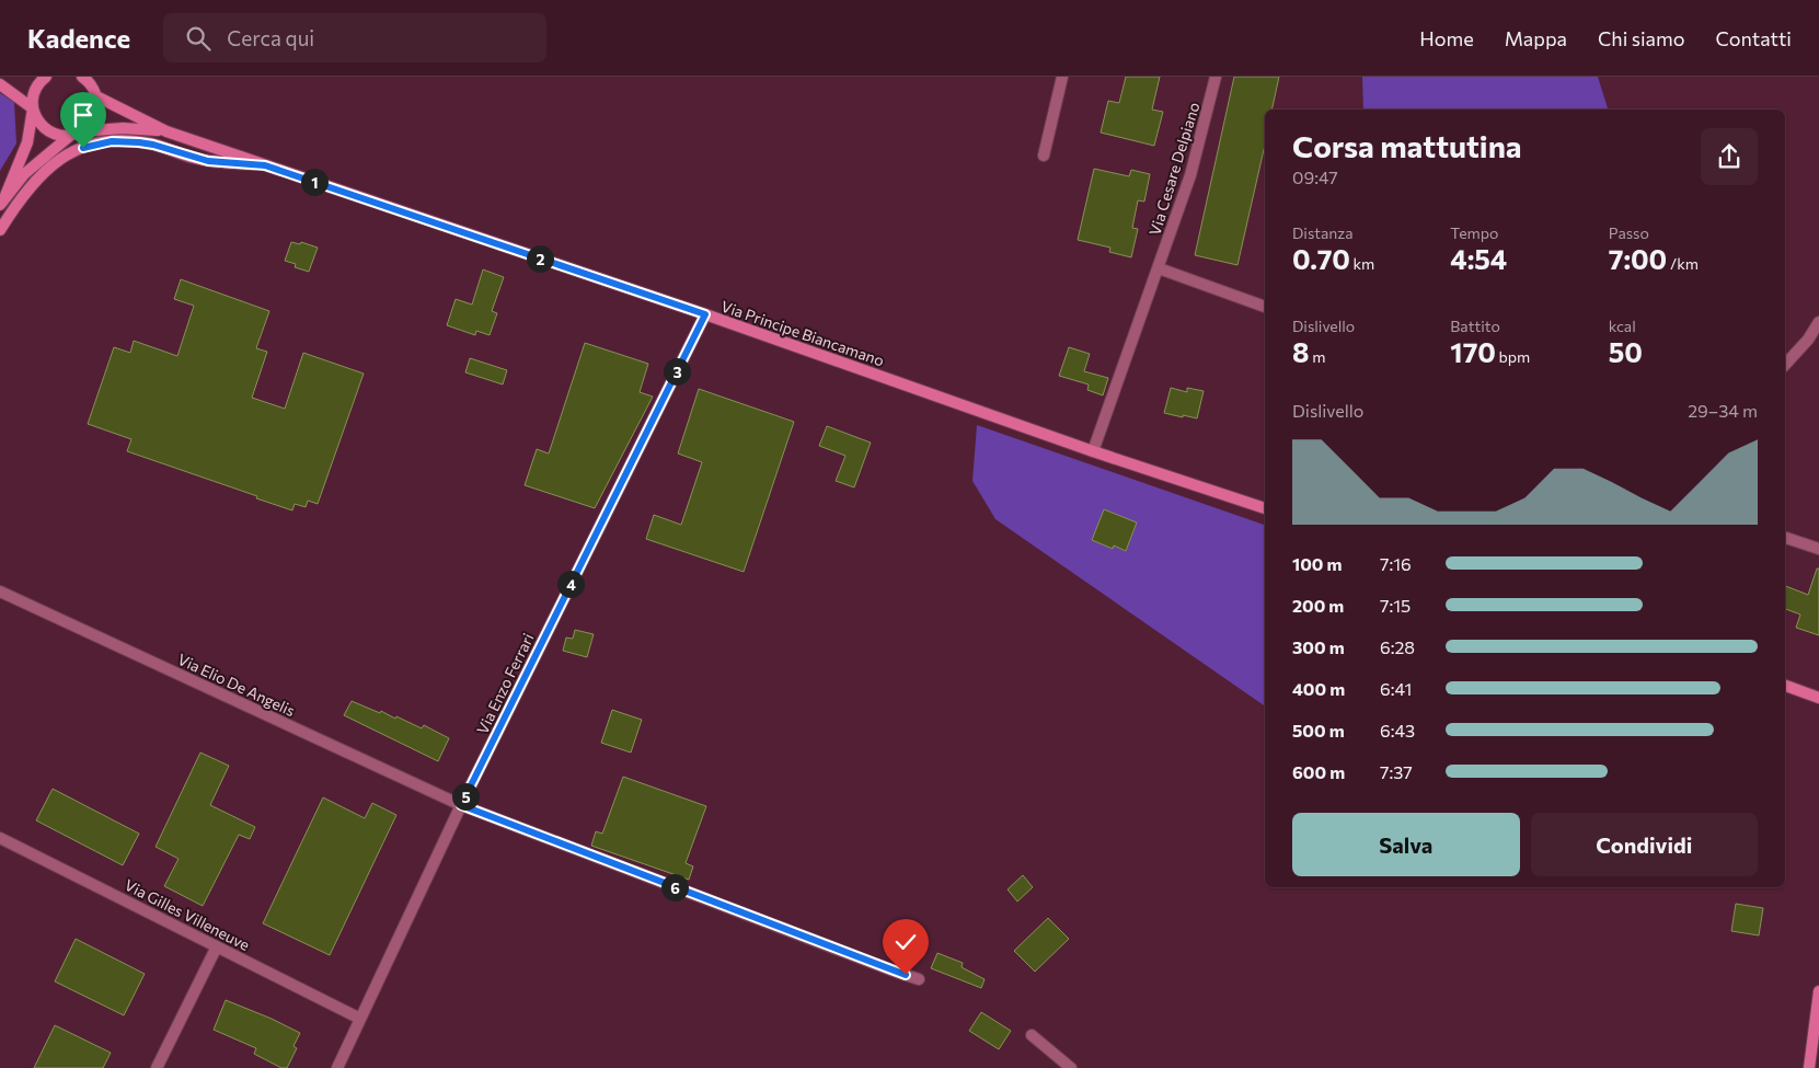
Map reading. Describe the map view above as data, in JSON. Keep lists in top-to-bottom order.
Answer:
{
  "streets": {
    "street": [
      "Via Cesare Delpiano",
      "Via Principe Biancamano",
      "Via Enzo Ferrari",
      "Via Elio De Angelis",
      "Via Gilles Villeneuve"
    ]
  },
  "crossings": [
    ["Via Cesare Delpiano", "Via Principe Biancamano"],
    ["Via Principe Biancamano", "Via Enzo Ferrari"],
    ["Via Enzo Ferrari", "Via Elio De Angelis"],
    ["Via Enzo Ferrari", "Via Gilles Villeneuve"]
  ],
  "page": {
    "header": "Kadence",
    "search": "Cerca qui",
    "nav": [
      "Home",
      "Mappa",
      "Chi siamo",
      "Contatti"
    ],
    "heading": ["Corsa mattutina", "09:47"],
    "pins": [
      "1",
      "2",
      "3",
      "4",
      "5",
      "6"
    ],
    "stats": [
      ["Distanza", "0.70 km"],
      ["Tempo", "4:54"],
      ["Passo", "7:00 /km"],
      ["Dislivello", "8 m"],
      ["Battito", "170 bpm"],
      ["kcal", "50"]
    ],
    "chart": ["Dislivello", "29–34 m"],
    "list": [
      {
        "name": "100 m",
        "note": "7:16"
      },
      {
        "name": "200 m",
        "note": "7:15"
      },
      {
        "name": "300 m",
        "note": "6:28"
      },
      {
        "name": "400 m",
        "note": "6:41"
      },
      {
        "name": "500 m",
        "note": "6:43"
      },
      {
        "name": "600 m",
        "note": "7:37"
      }
    ],
    "buttons": ["Salva", "Condividi"]
  }
}
